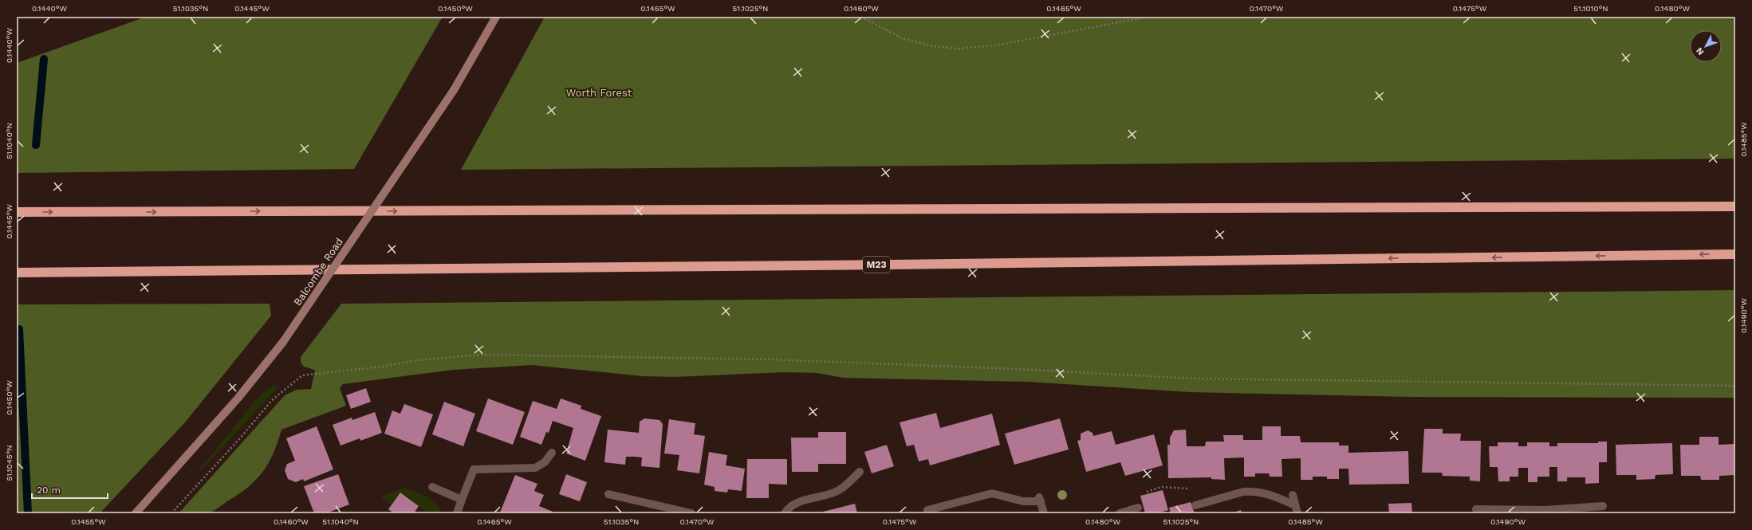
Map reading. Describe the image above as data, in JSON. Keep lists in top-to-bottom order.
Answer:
{
  "streets": {
    "highway": ["M23"],
    "main road": ["Balcombe Road"]
  },
  "parks": ["Worth Forest"],
  "scale_bar": "20 m",
  "north": "bottom left",
  "coordinates": [
    "0.1440°W",
    "51.1035°N",
    "0.1445°W",
    "0.1450°W",
    "0.1455°W",
    "51.1025°N",
    "0.1460°W",
    "0.1465°W",
    "0.1470°W",
    "0.1475°W",
    "51.1010°N",
    "0.1480°W",
    "0.1485°W",
    "51.1040°N",
    "0.1490°W",
    "51.1045°N"
  ]
}
